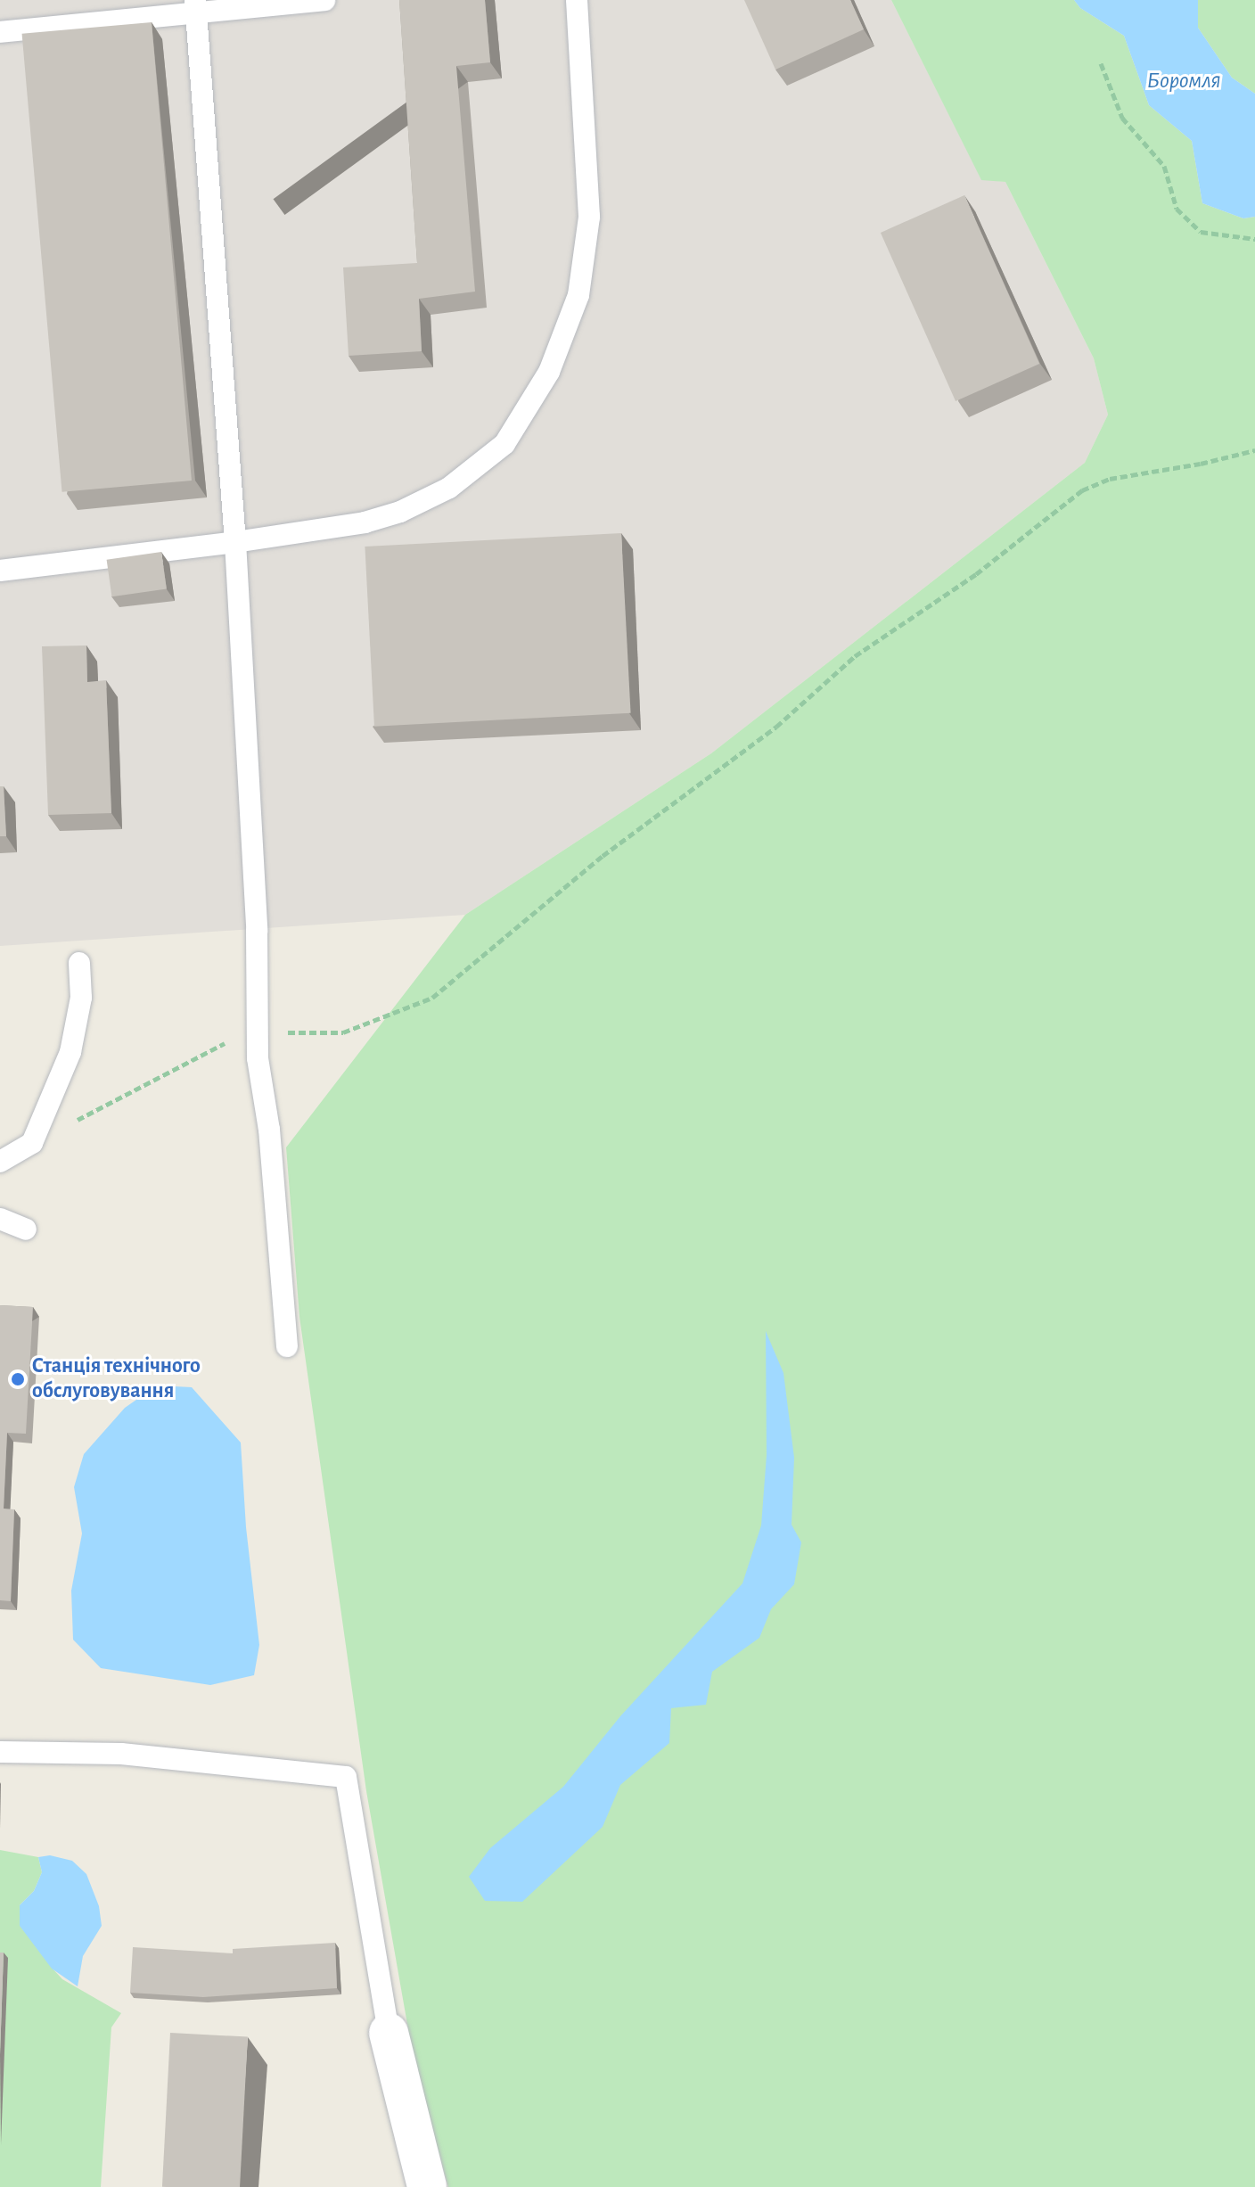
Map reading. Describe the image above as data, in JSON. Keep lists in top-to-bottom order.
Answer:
{
  "water": ["Боромля"],
  "places": ["Cтанція технічного обслуговування"]
}
